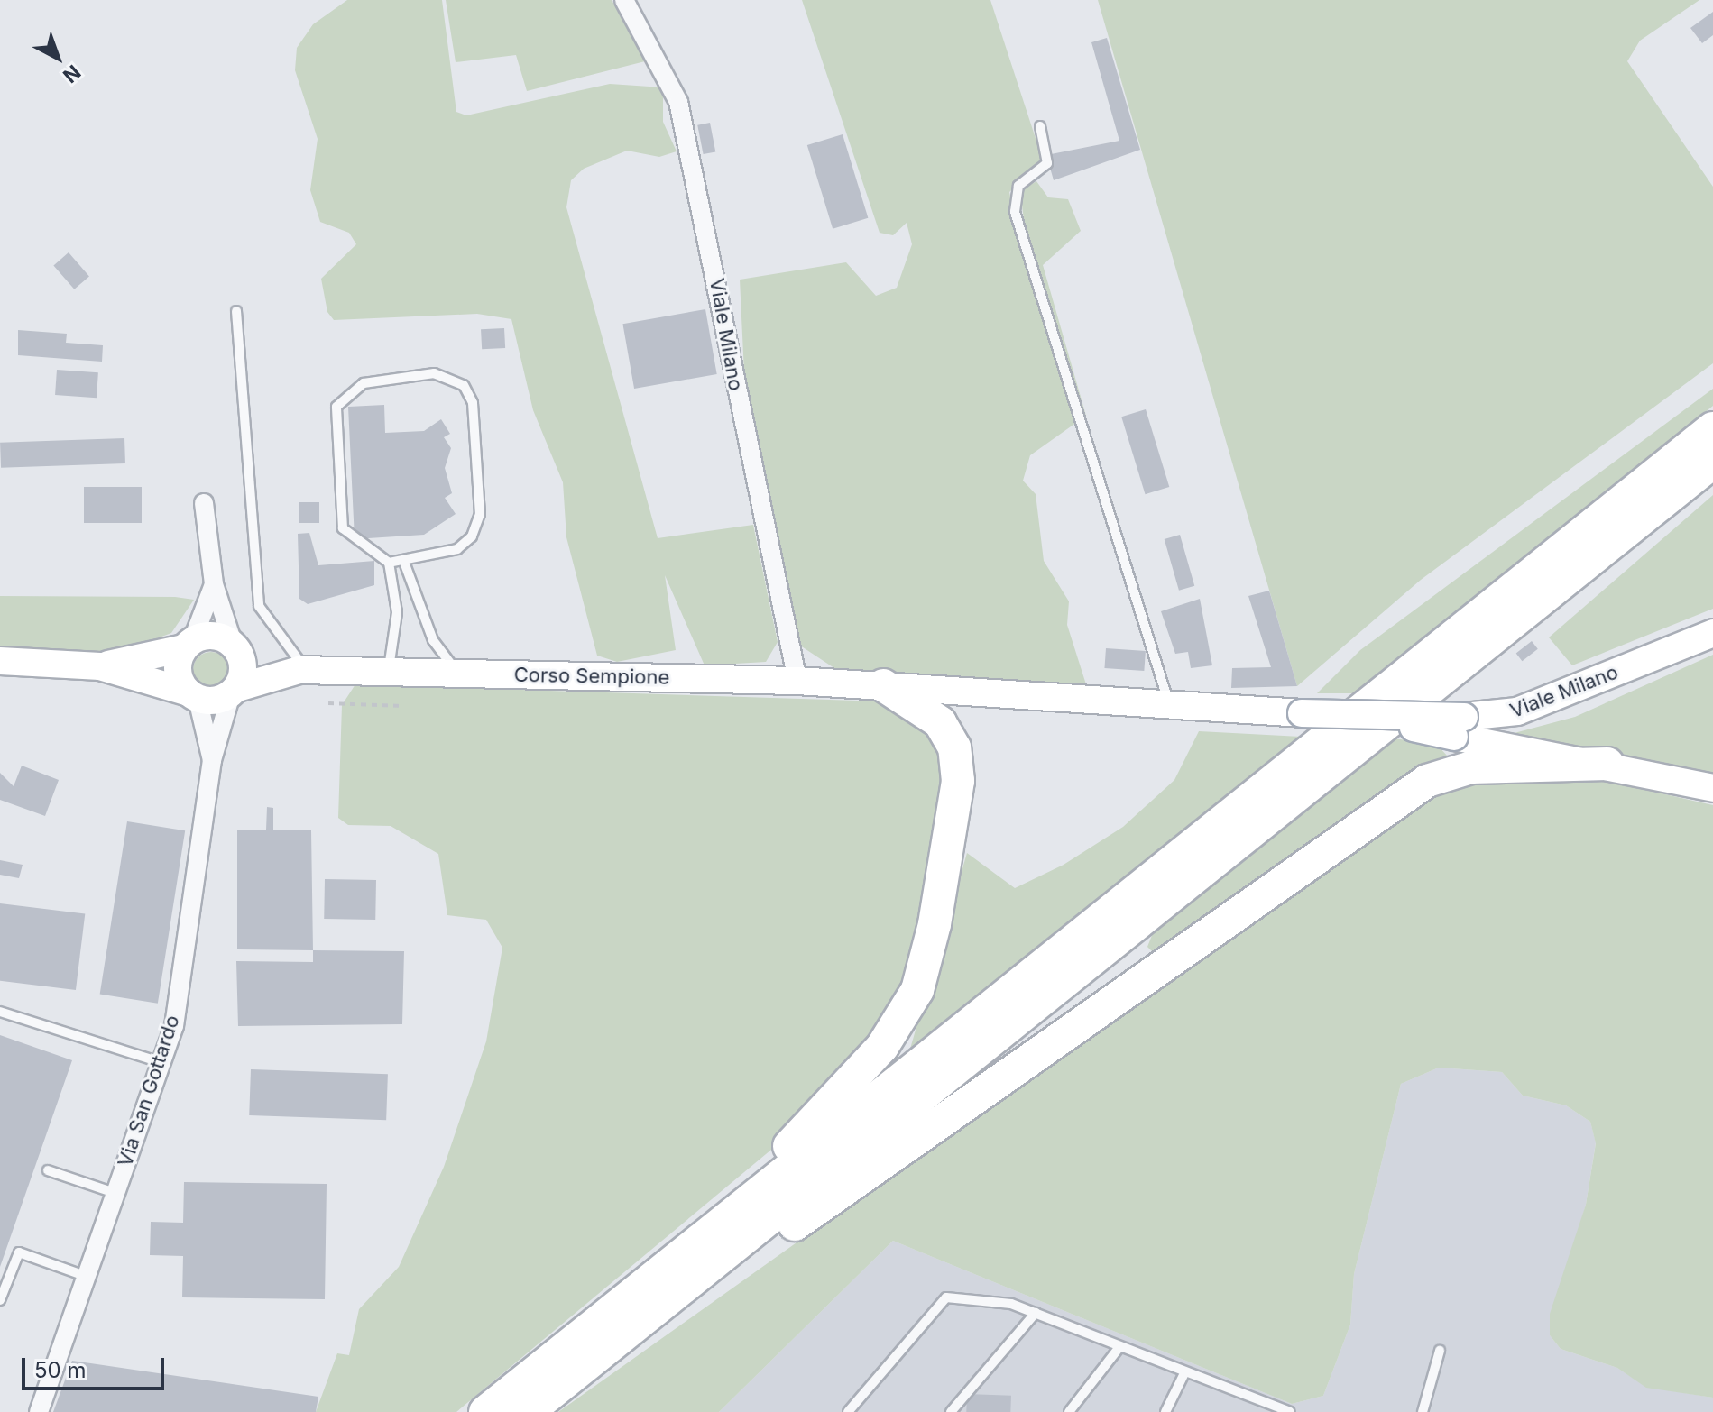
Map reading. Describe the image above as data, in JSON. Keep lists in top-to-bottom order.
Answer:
{
  "streets": {
    "main road": ["Viale Milano", "Corso Sempione"],
    "street": ["Via San Gottardo"]
  },
  "crossings": [
    ["Viale Milano", "Corso Sempione"],
    ["Corso Sempione", "Via San Gottardo"]
  ],
  "scale_bar": "50 m",
  "north": "bottom right"
}
